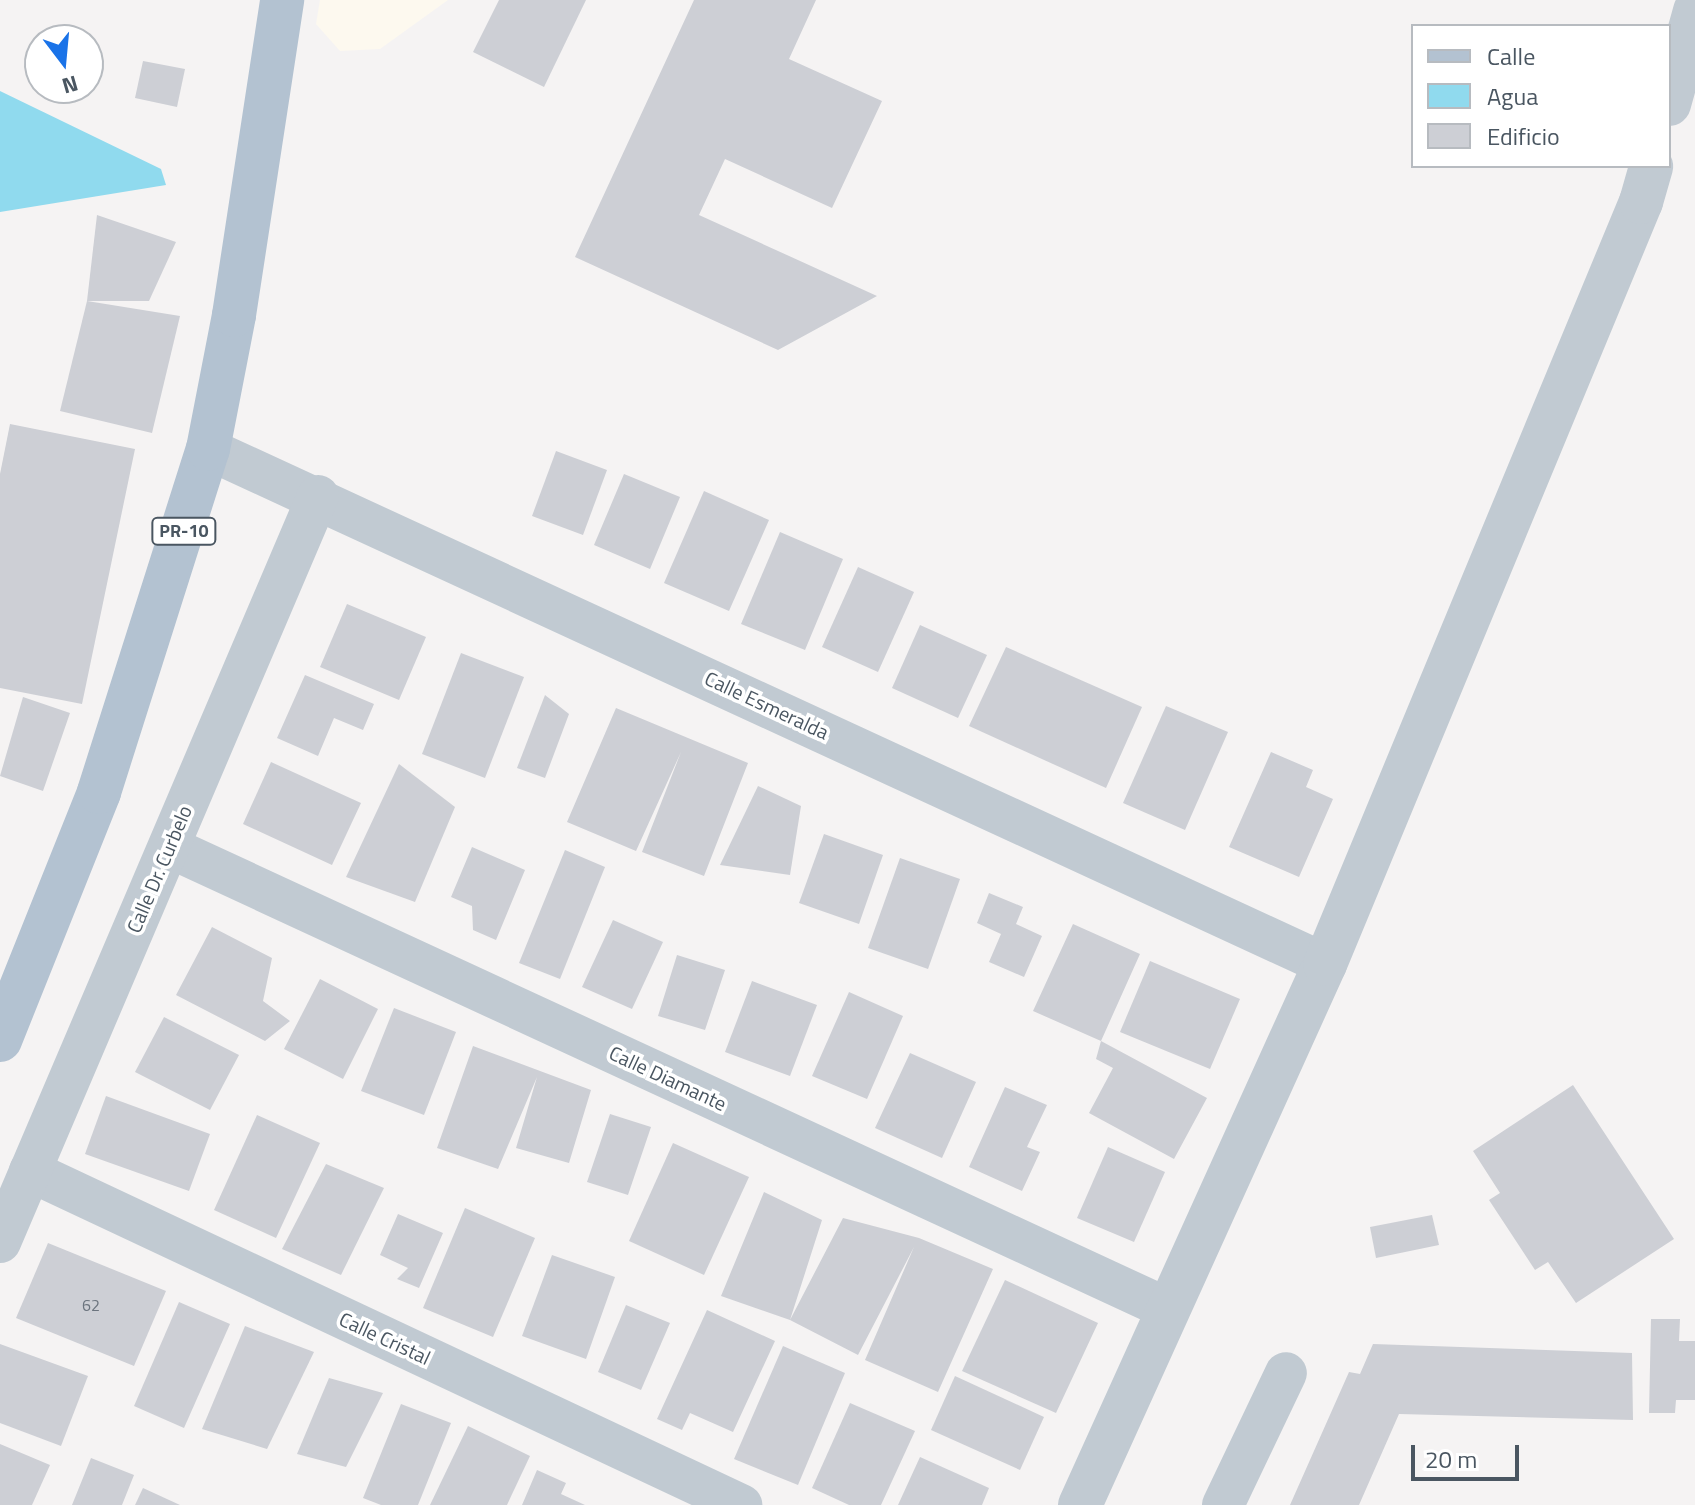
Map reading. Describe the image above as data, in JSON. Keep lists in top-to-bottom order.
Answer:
{
  "streets": {
    "main road": ["PR-10"],
    "street": [
      "Calle Esmeralda",
      "Calle Dr. Curbelo",
      "Calle Diamante",
      "Calle Cristal"
    ]
  },
  "crossings": [
    ["PR-10", "Calle Esmeralda"],
    ["Calle Esmeralda", "Calle Dr. Curbelo"],
    ["Calle Dr. Curbelo", "Calle Diamante"],
    ["Calle Dr. Curbelo", "Calle Cristal"]
  ],
  "house_numbers": ["62"],
  "legend": ["Calle", "Agua", "Edificio"],
  "scale_bar": "20 m",
  "north": "bottom"
}
